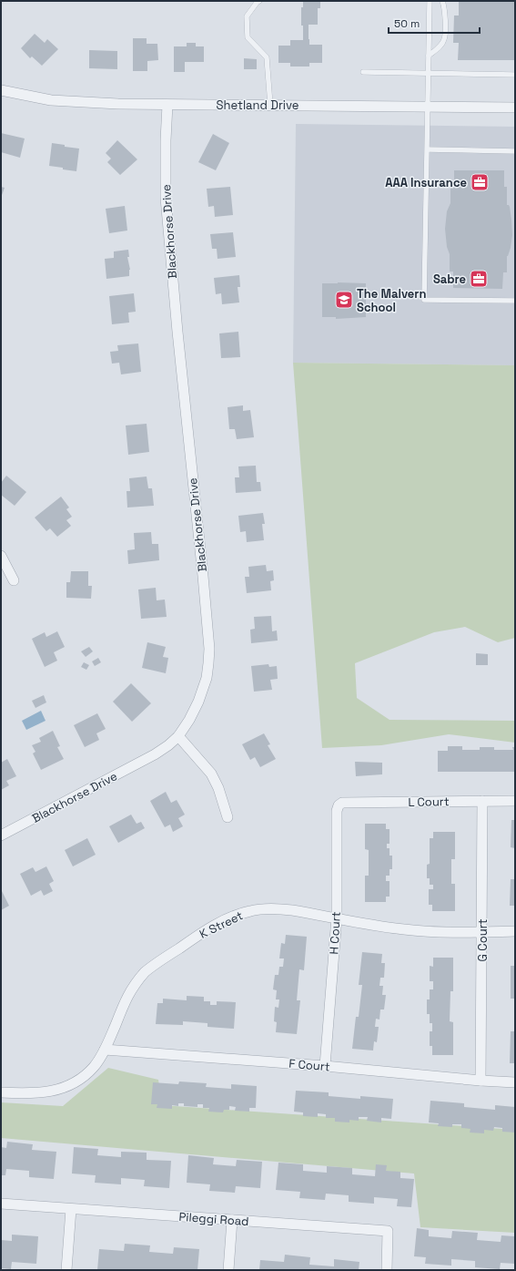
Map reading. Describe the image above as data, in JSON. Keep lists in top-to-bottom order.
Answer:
{
  "streets": {
    "street": [
      "Shetland Drive",
      "Blackhorse Drive",
      "L Court",
      "K Street",
      "H Court",
      "G Court",
      "F Court",
      "Pileggi Road"
    ]
  },
  "crossings": [
    ["Shetland Drive", "Blackhorse Drive"],
    ["L Court", "H Court"],
    ["L Court", "G Court"],
    ["K Street", "H Court"],
    ["K Street", "G Court"],
    ["K Street", "F Court"],
    ["H Court", "F Court"],
    ["G Court", "F Court"]
  ],
  "places": {
    "office": ["AAA Insurance", "Sabre"],
    "school or university": ["The Malvern School"]
  },
  "scale_bar": "50 m"
}
